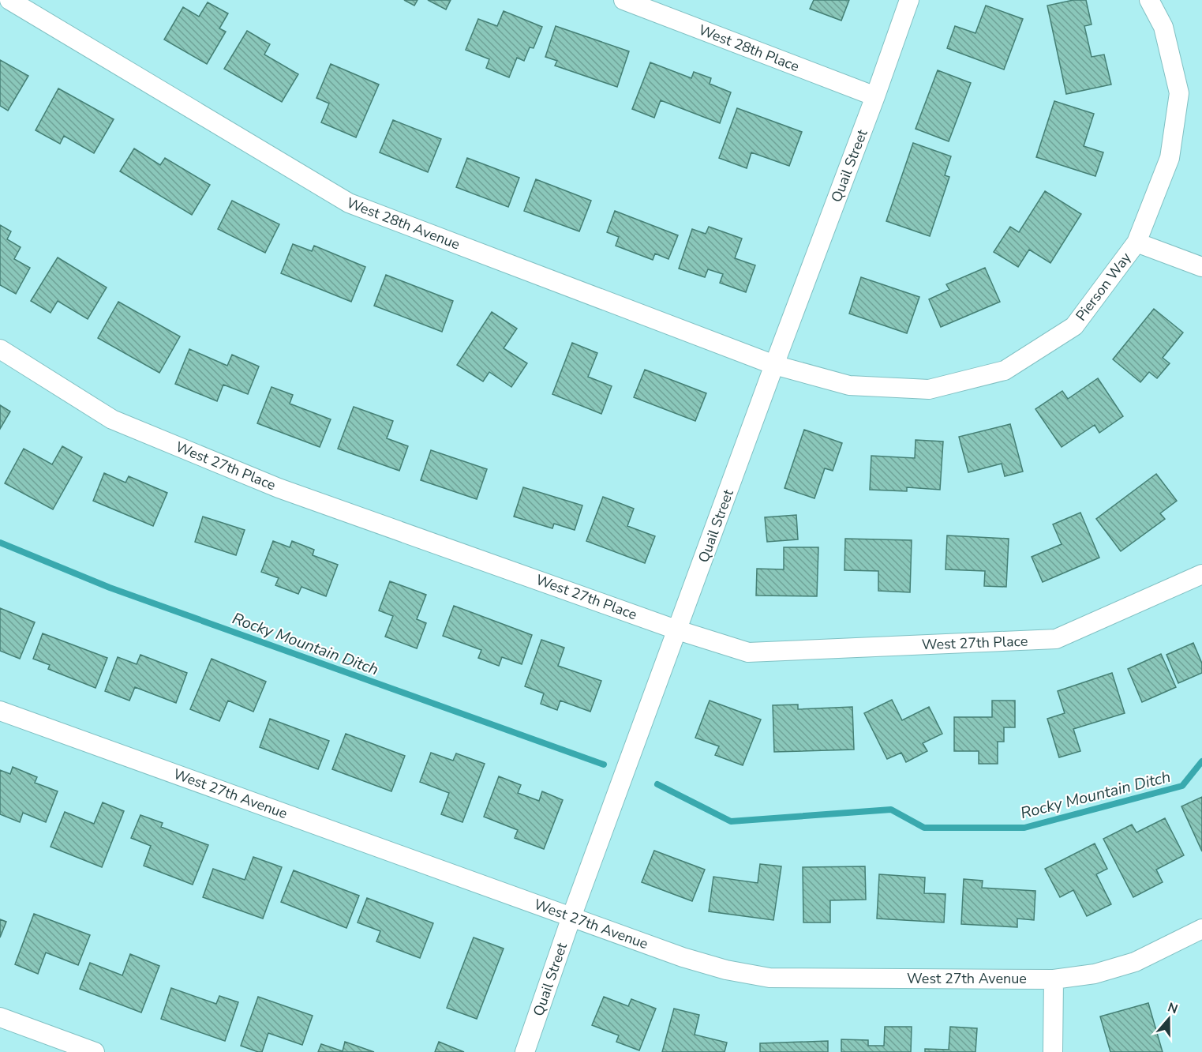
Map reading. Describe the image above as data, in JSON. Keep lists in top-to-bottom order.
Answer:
{
  "streets": {
    "street": [
      "West 28th Place",
      "Quail Street",
      "West 28th Avenue",
      "Pierson Way",
      "West 27th Place",
      "West 27th Avenue"
    ]
  },
  "crossings": [
    ["West 28th Place", "Quail Street"],
    ["Quail Street", "West 28th Avenue"],
    ["Quail Street", "Pierson Way"],
    ["Quail Street", "West 27th Place"],
    ["Quail Street", "West 27th Avenue"],
    ["West 28th Avenue", "Pierson Way"]
  ],
  "water": ["Rocky Mountain Ditch"],
  "north": "top"
}
